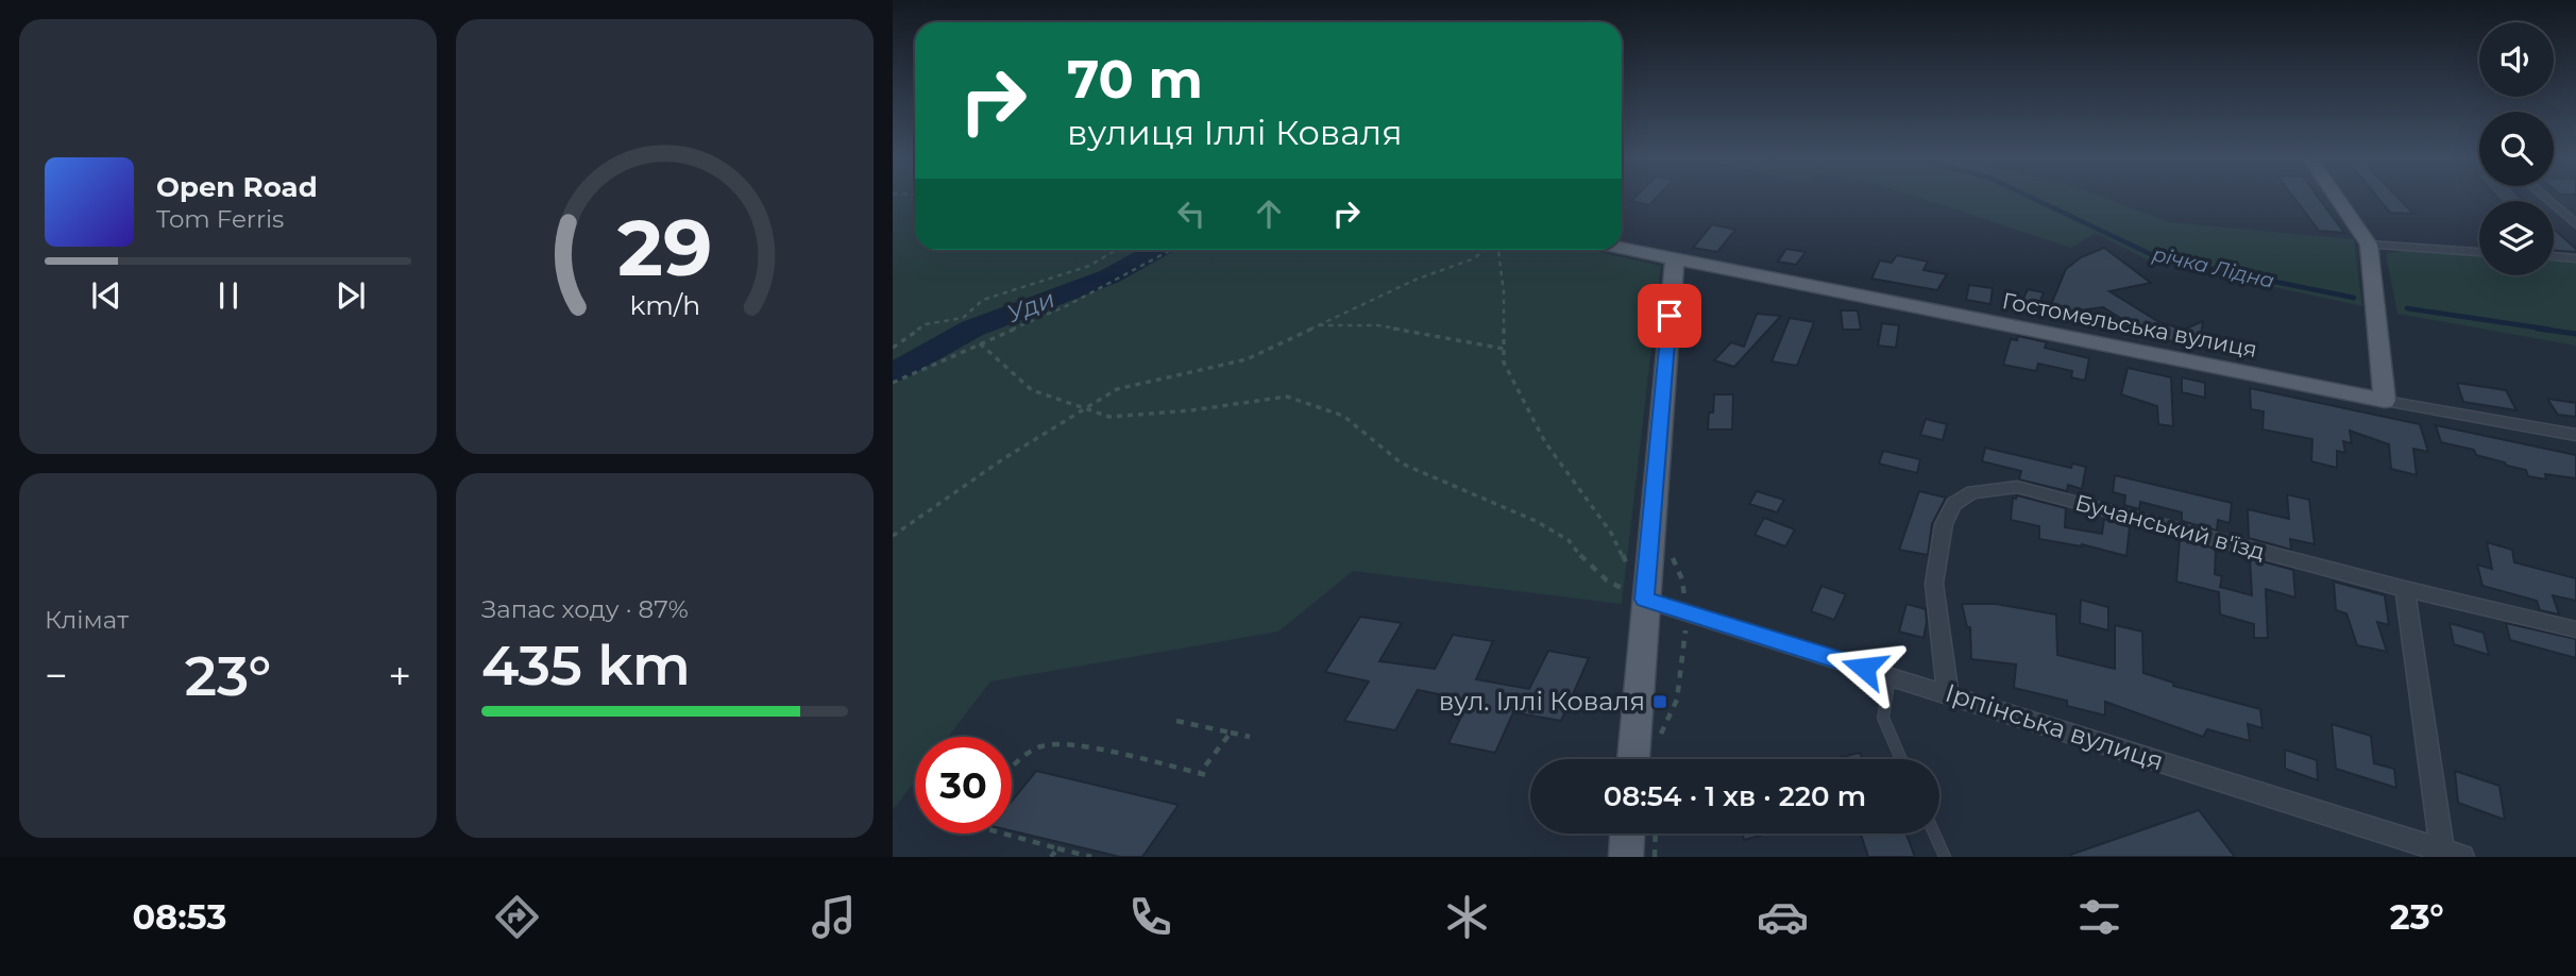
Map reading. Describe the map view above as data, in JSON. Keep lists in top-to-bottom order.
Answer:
{
  "streets": {
    "main road": ["Гостомельська вулиця"],
    "street": ["Бучанський в'їзд", "Ірпінська вулиця"]
  },
  "crossings": [
    ["Бучанський в'їзд", "Ірпінська вулиця"]
  ],
  "water": ["річка Лідна", "Уди"],
  "places": {
    "transit": ["вул. Іллі Коваля"]
  },
  "page": {
    "turn": ["70 m", "вулиця Іллі Коваля"],
    "song": ["Open Road", "Tom Ferris"],
    "tile": [
      "Клімат",
      ["Запас ходу · 87%", "435 km"]
    ],
    "heat": ["−", "23°", "+"],
    "limit": "30",
    "trip": "08:54 · 1 хв · 220 m",
    "tabs": ["08:53", "23°"],
    "gauge": ["29", "km/h"]
  }
}
